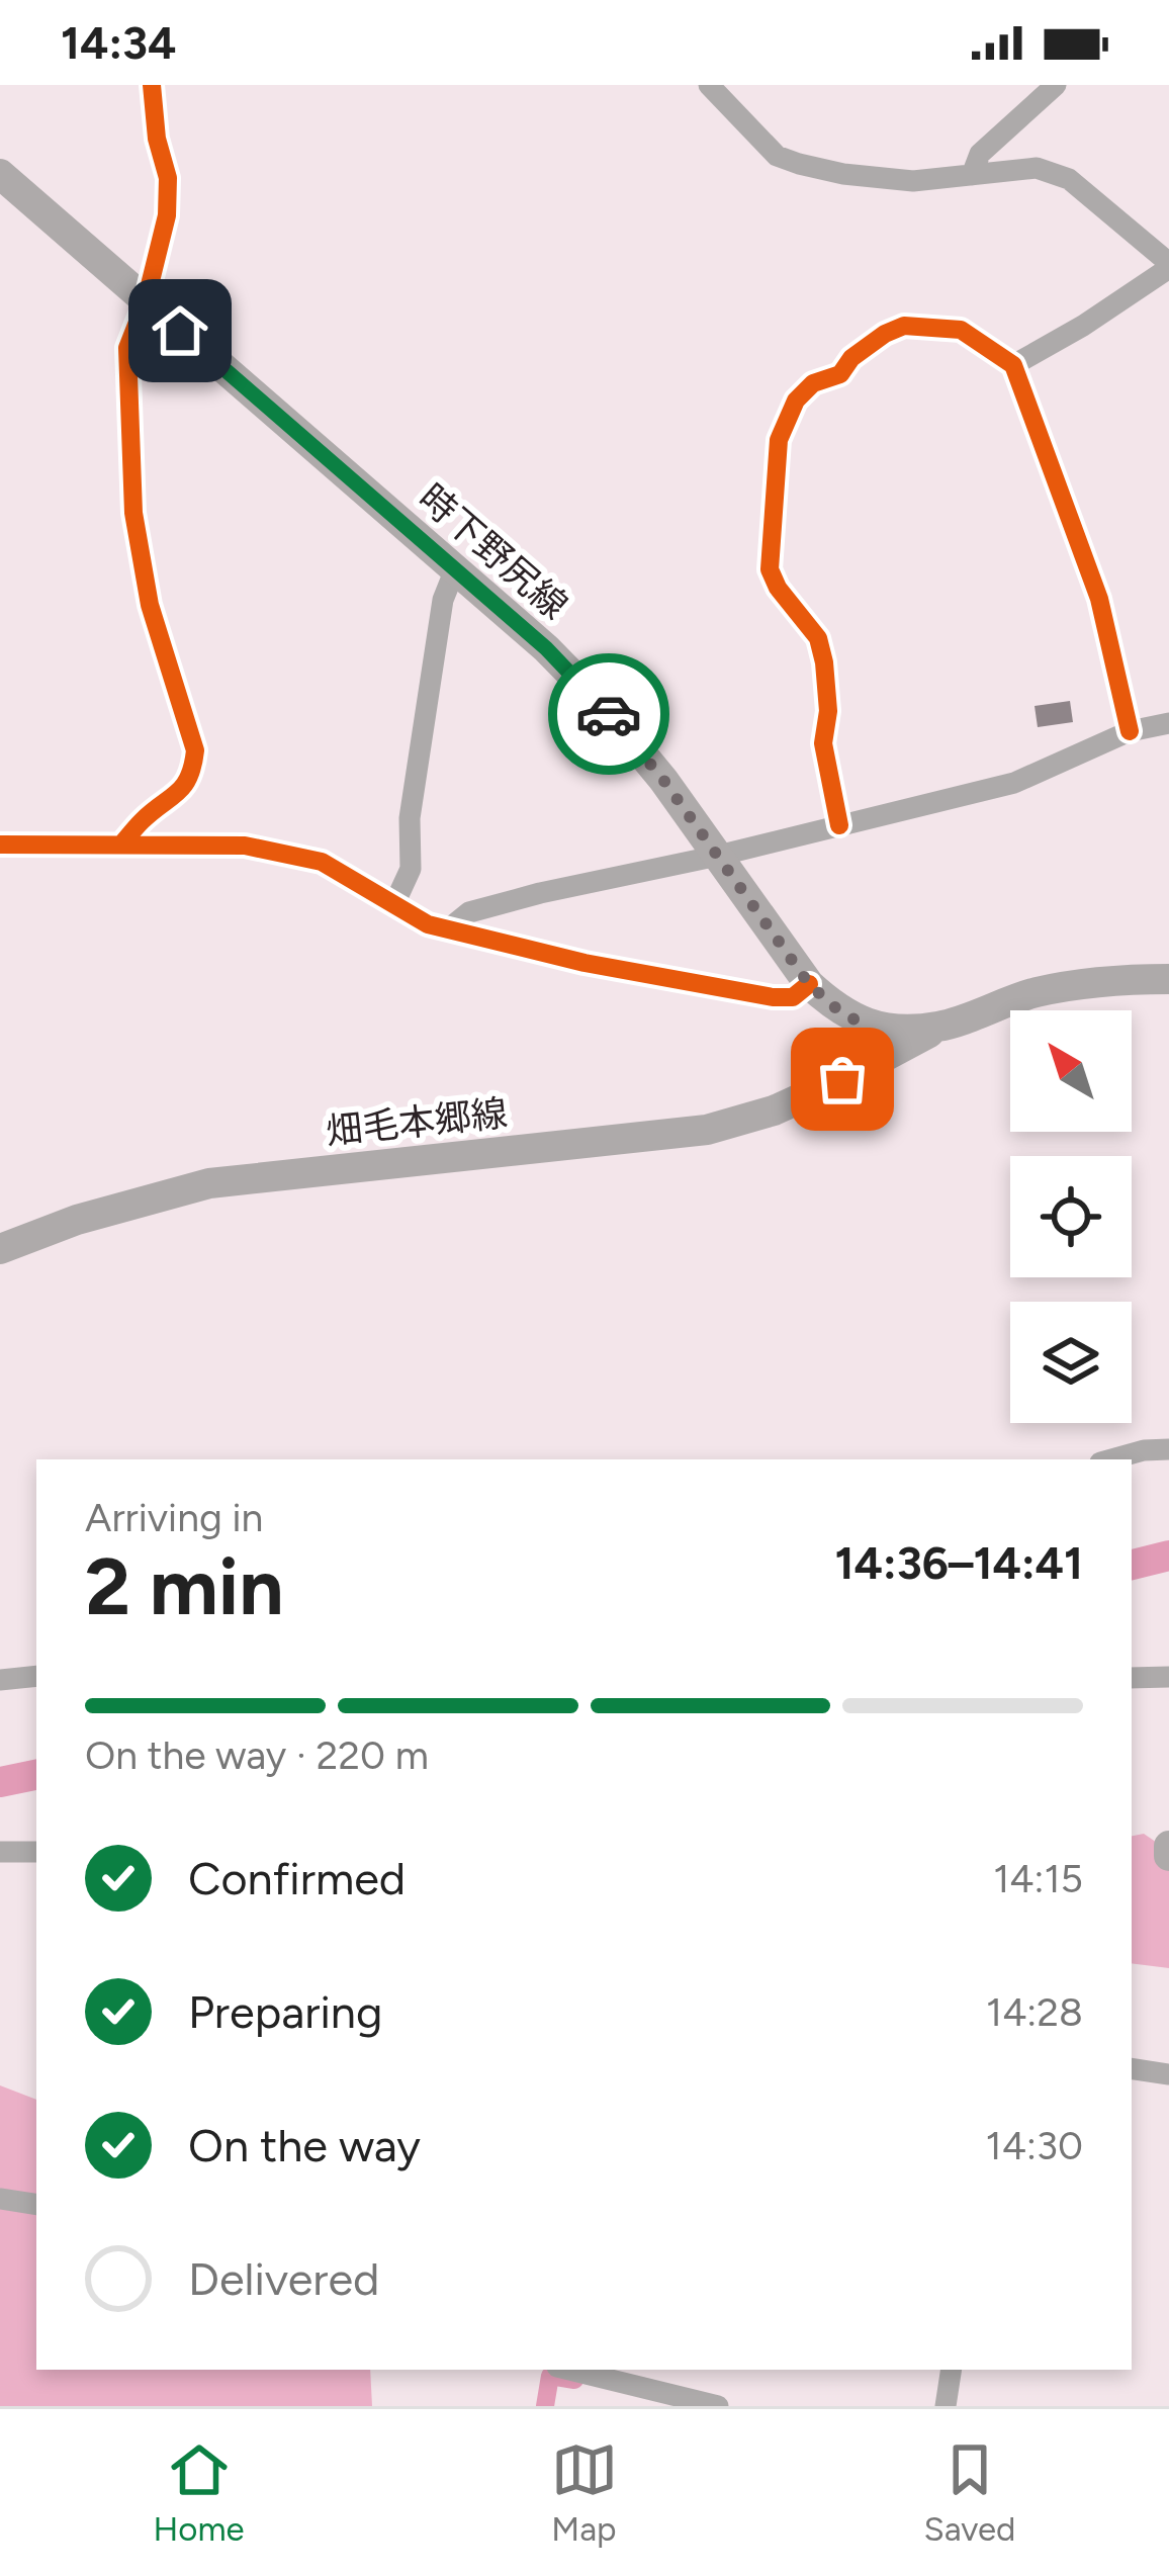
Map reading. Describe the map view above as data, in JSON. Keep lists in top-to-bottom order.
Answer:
{
  "streets": {
    "main road": ["時下野尻線", "畑毛本郷線"]
  },
  "north": "top left",
  "page": {
    "status": "14:34",
    "heading": ["2 min", "Arriving in", "14:36–14:41"],
    "bar": "On the way · 220 m",
    "list": [
      ["Confirmed", "14:15"],
      ["Preparing", "14:28"],
      ["On the way", "14:30"],
      "Delivered"
    ],
    "tabs": ["Home", "Map", "Saved"]
  }
}
